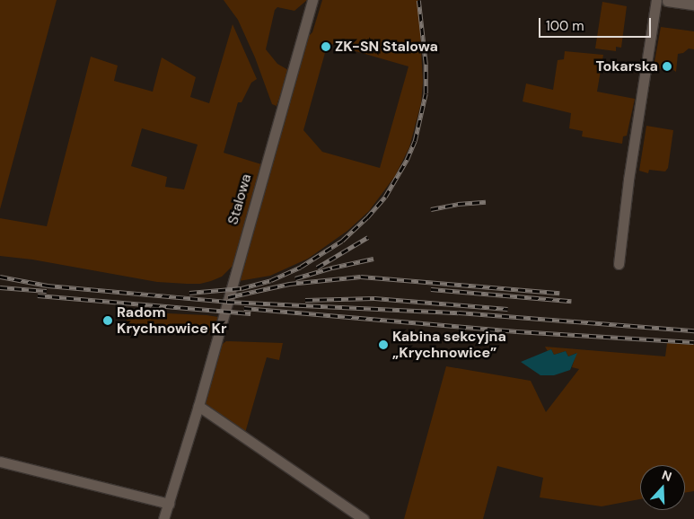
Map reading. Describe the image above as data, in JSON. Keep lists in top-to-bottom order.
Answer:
{
  "streets": {
    "street": ["Stalowa"]
  },
  "places": [
    "ZK-SN Stalowa",
    "Tokarska",
    "Radom Krychnowice Kr",
    "Kabina sekcyjna „Krychnowice”"
  ],
  "scale_bar": "100 m",
  "north": "top"
}
